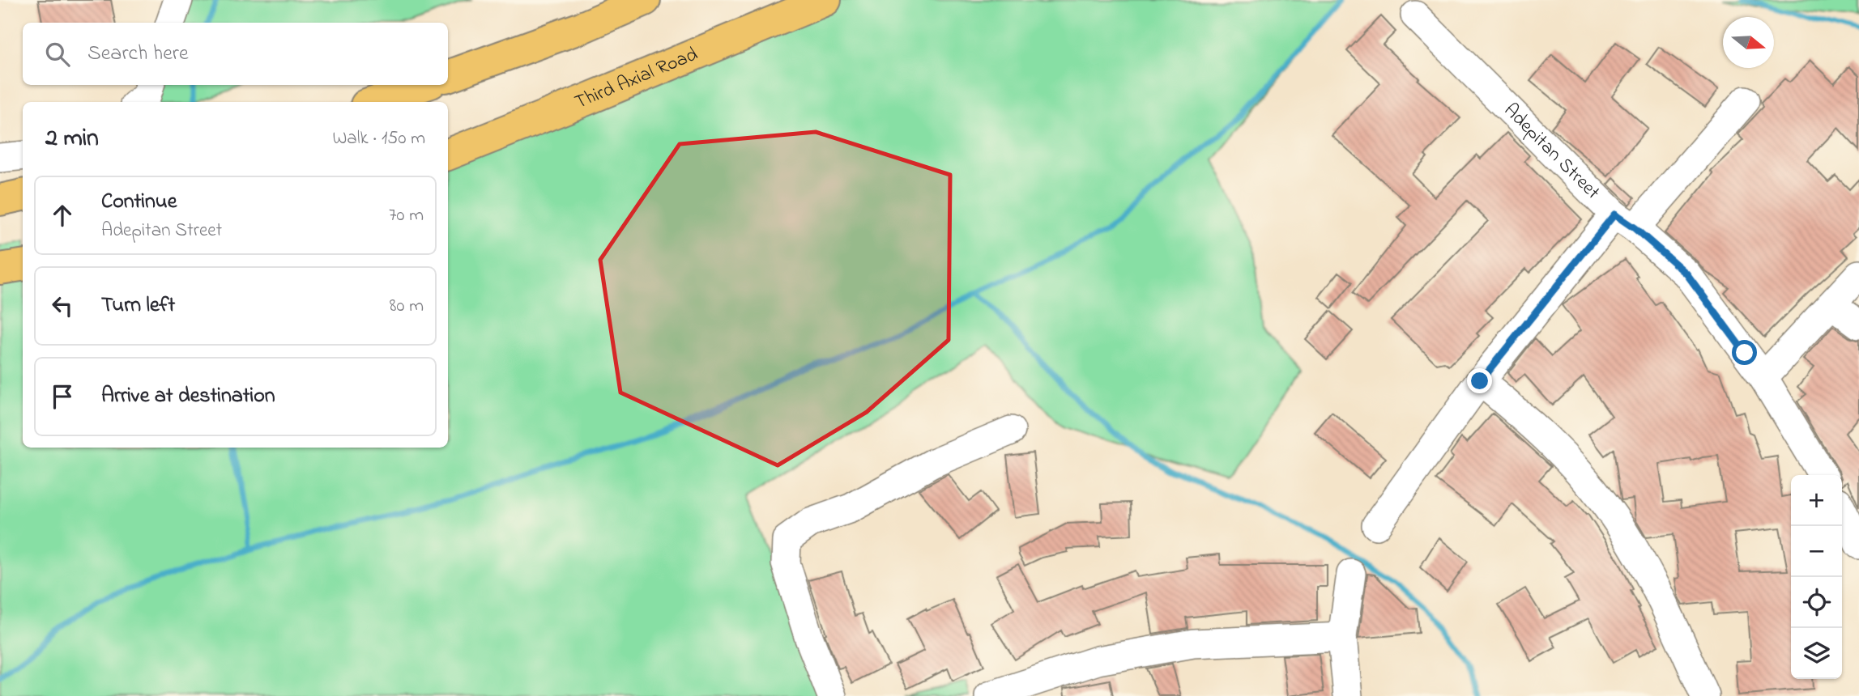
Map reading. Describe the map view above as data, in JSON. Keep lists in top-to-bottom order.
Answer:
{
  "streets": {
    "highway": ["Third Axial Road"],
    "street": ["Adepitan Street"]
  },
  "north": "right",
  "page": {
    "search": "Search here",
    "heading": ["2 min", "Walk · 150 m"],
    "list": [
      ["Continue", "Adepitan Street", "70 m"],
      ["Turn left", "80 m"],
      "Arrive at destination"
    ],
    "map_buttons": ["+", "−"]
  }
}
